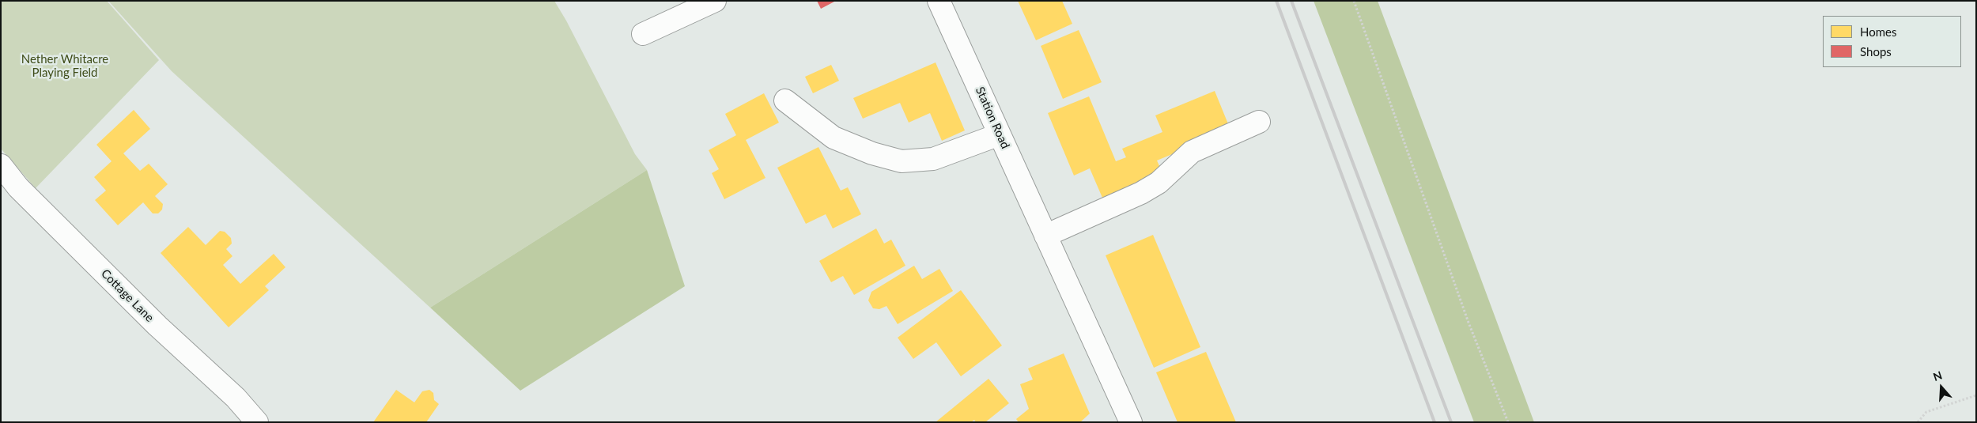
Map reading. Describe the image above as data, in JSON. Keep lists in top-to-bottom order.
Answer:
{
  "streets": {
    "street": ["Station Road", "Cottage Lane"]
  },
  "parks": ["Nether Whitacre Playing Field"],
  "legend": ["Homes", "Shops"],
  "north": "top"
}
